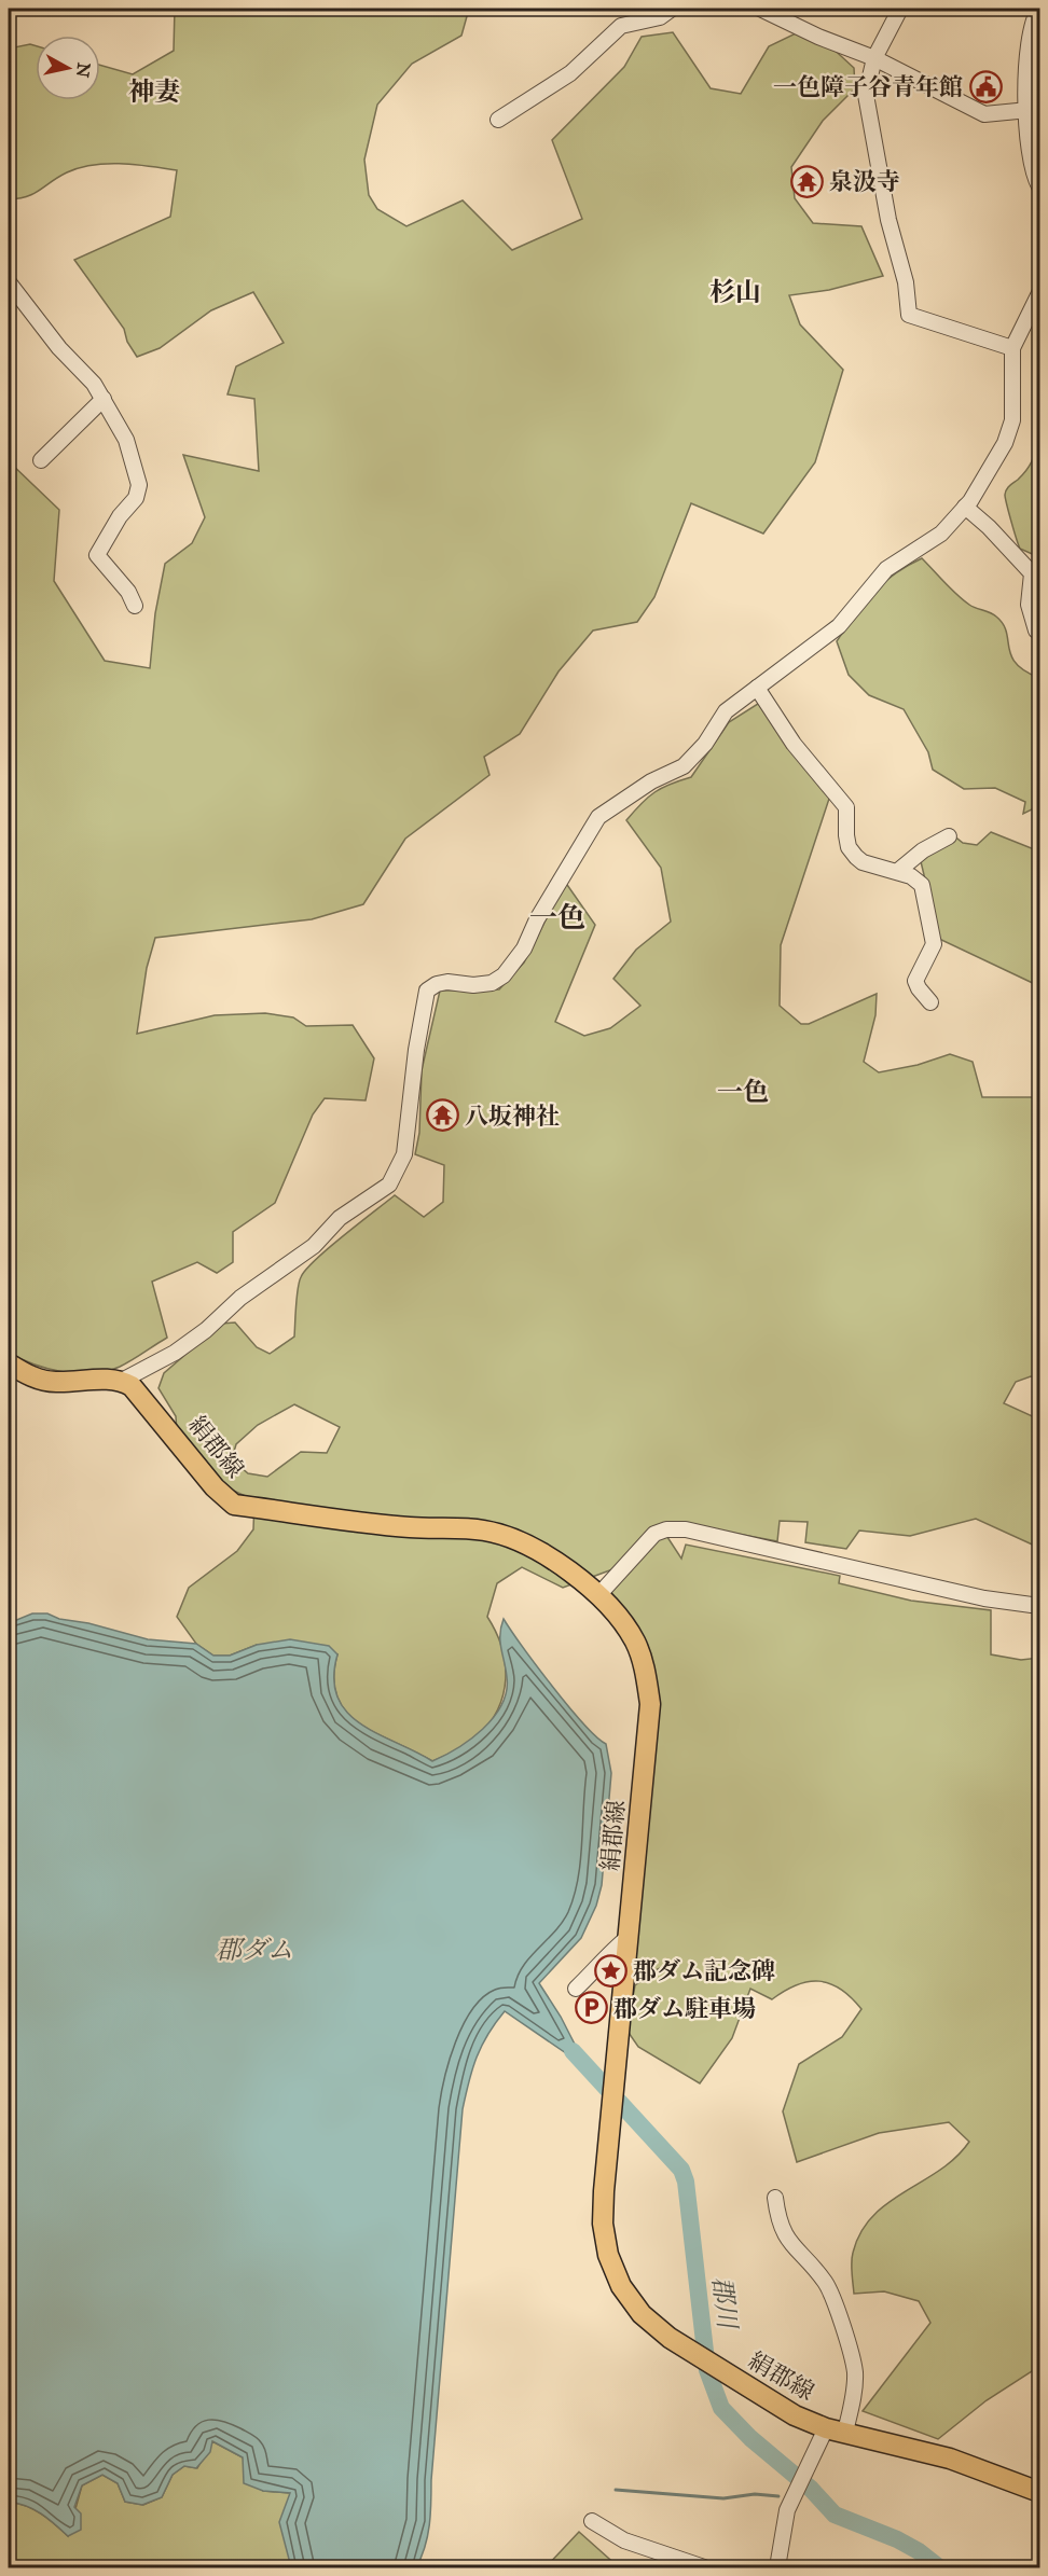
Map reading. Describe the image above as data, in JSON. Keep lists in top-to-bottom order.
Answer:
{
  "streets": {
    "main road": ["絹郡線"]
  },
  "districts": [
    "神妻",
    "杉山",
    "一色",
    "一色"
  ],
  "water": ["郡ダム", "郡川"],
  "places": {
    "public building": ["一色障子谷青年館"],
    "temple": ["泉汲寺", "八坂神社"],
    "place": ["郡ダム記念碑"],
    "parking": ["郡ダム駐車場"]
  },
  "north": "right"
}
